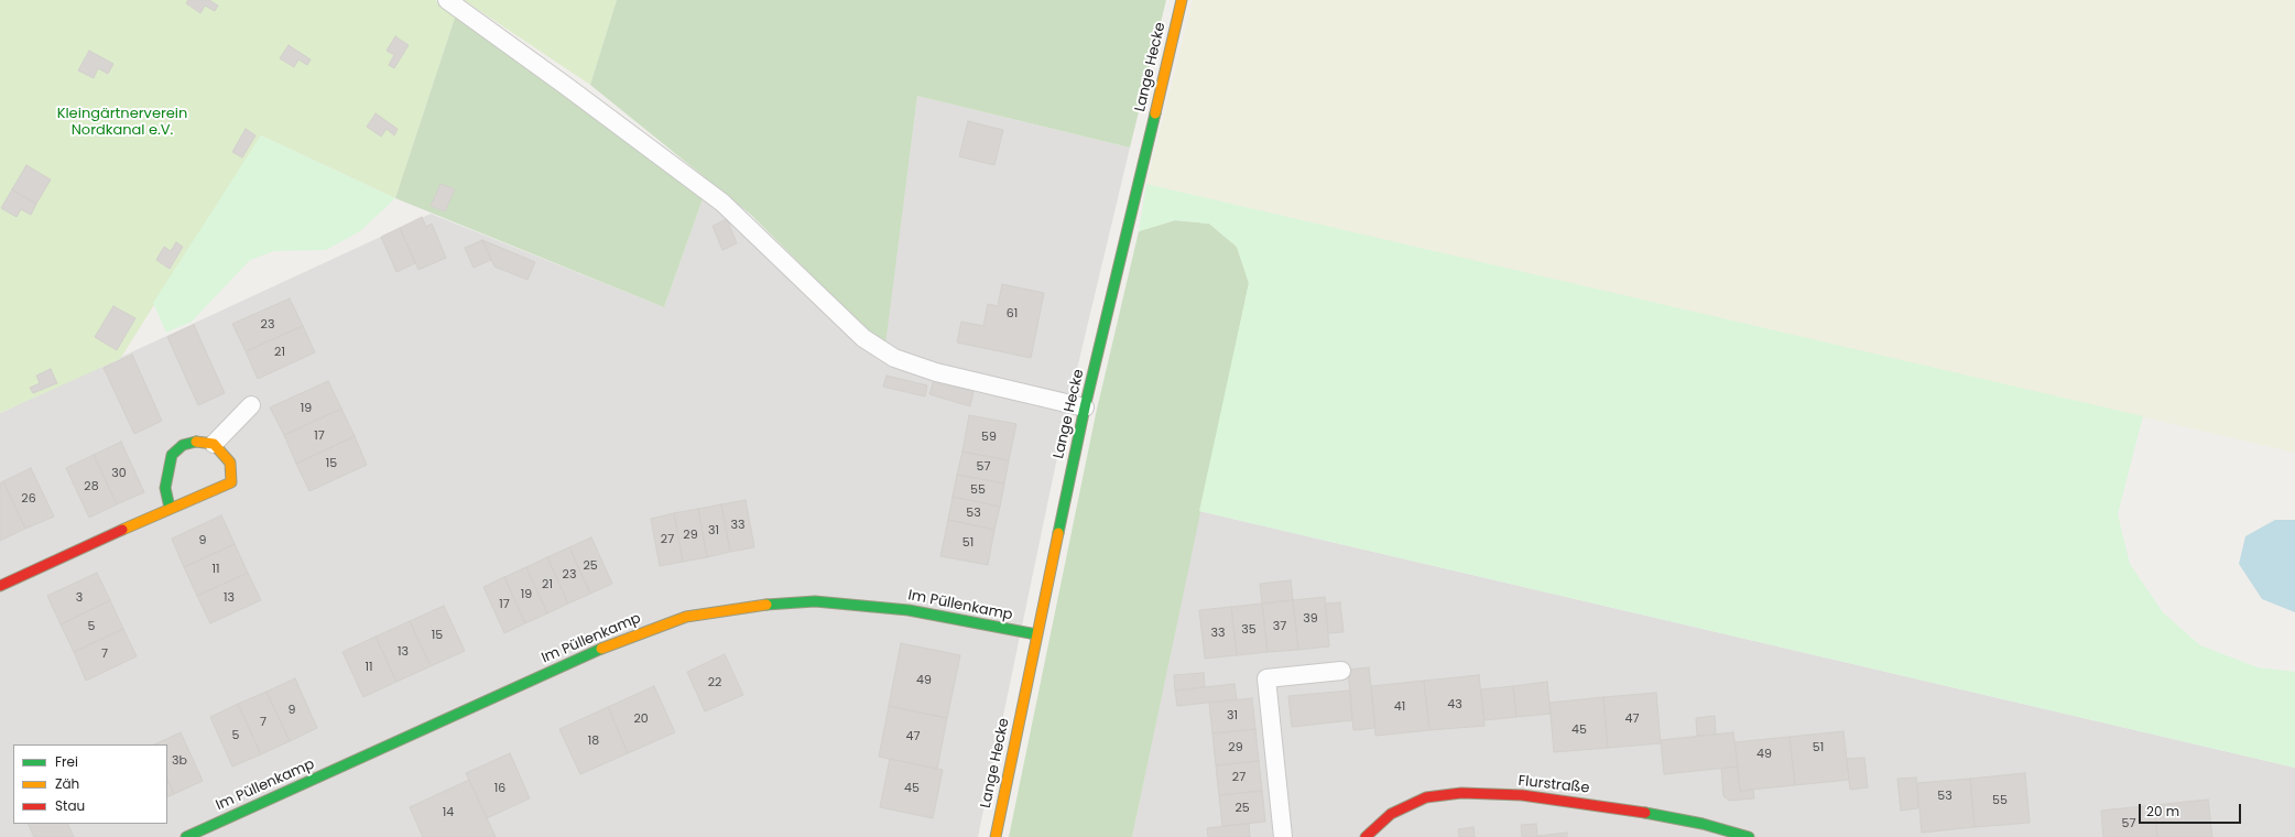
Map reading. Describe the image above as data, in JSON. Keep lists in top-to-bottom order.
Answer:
{
  "streets": {
    "street": ["Lange Hecke", "Im Püllenkamp", "Flurstraße"]
  },
  "crossings": [
    ["Lange Hecke", "Im Püllenkamp"]
  ],
  "parks": ["Kleingärtnerverein Nordkanal e.V."],
  "house_numbers": [
    "61",
    "23",
    "21",
    "19",
    "17",
    "59",
    "15",
    "57",
    "30",
    "28",
    "55",
    "26",
    "53",
    "33",
    "31",
    "29",
    "27",
    "9",
    "51",
    "25",
    "11",
    "23",
    "21",
    "19",
    "3",
    "13",
    "17",
    "39",
    "5",
    "37",
    "35",
    "33",
    "15",
    "13",
    "7",
    "11",
    "49",
    "22",
    "43",
    "41",
    "9",
    "31",
    "20",
    "47",
    "7",
    "45",
    "5",
    "47",
    "18",
    "29",
    "51",
    "49",
    "3b",
    "27",
    "16",
    "45",
    "53",
    "55",
    "25",
    "14",
    "57"
  ],
  "legend": ["Frei", "Zäh", "Stau"],
  "scale_bar": "20 m"
}
